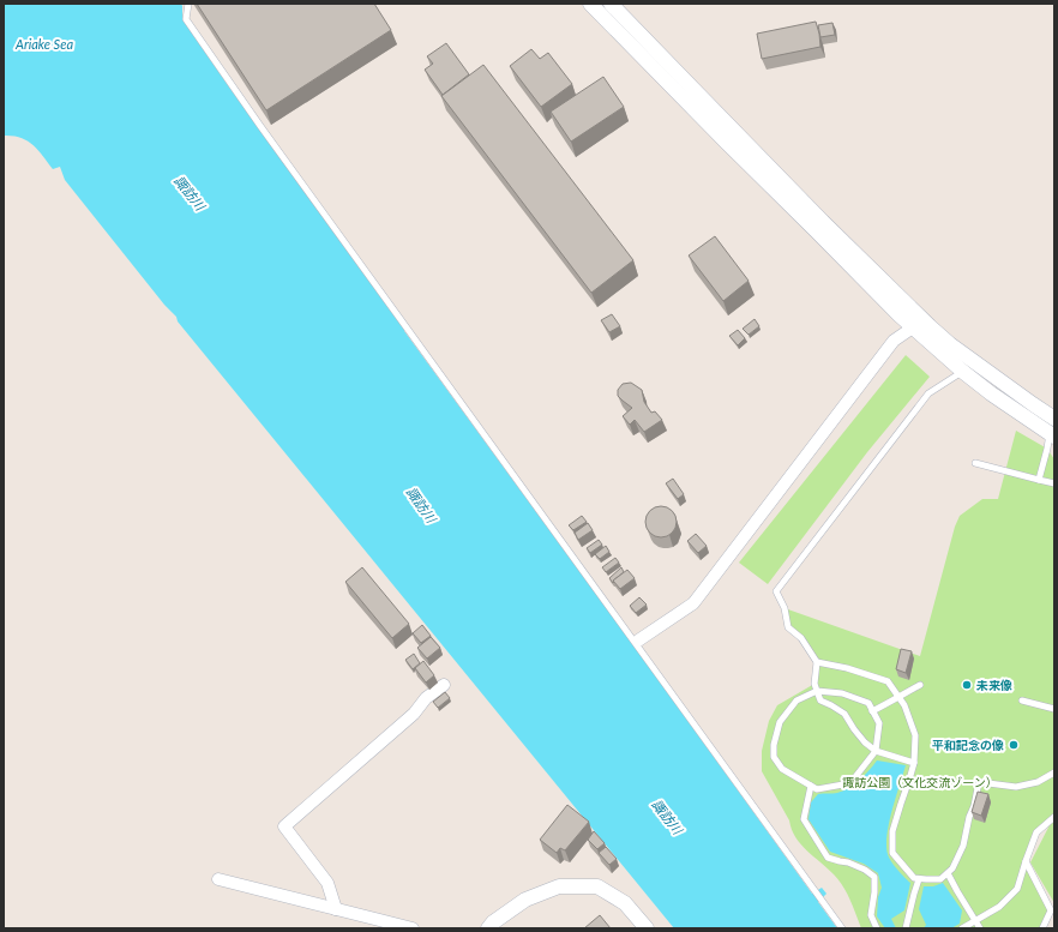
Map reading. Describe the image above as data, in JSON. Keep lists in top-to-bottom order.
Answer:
{
  "water": ["Ariake Sea", "諏訪川"],
  "parks": ["諏訪公園（文化交流ゾーン）"],
  "places": ["未来像", "平和記念の像"]
}
